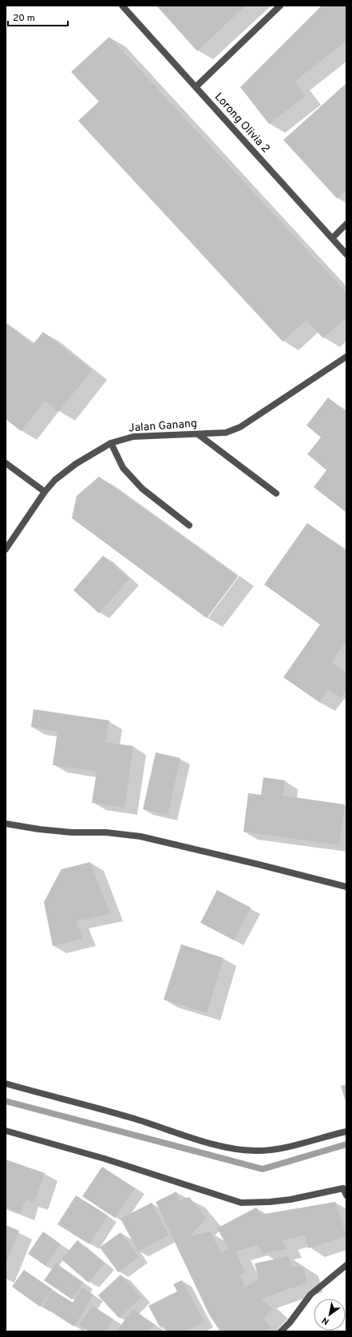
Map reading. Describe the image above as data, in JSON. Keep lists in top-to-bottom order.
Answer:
{
  "streets": {
    "street": ["Lorong Olivia 2", "Jalan Ganang"]
  },
  "scale_bar": "20 m",
  "north": "bottom left"
}
